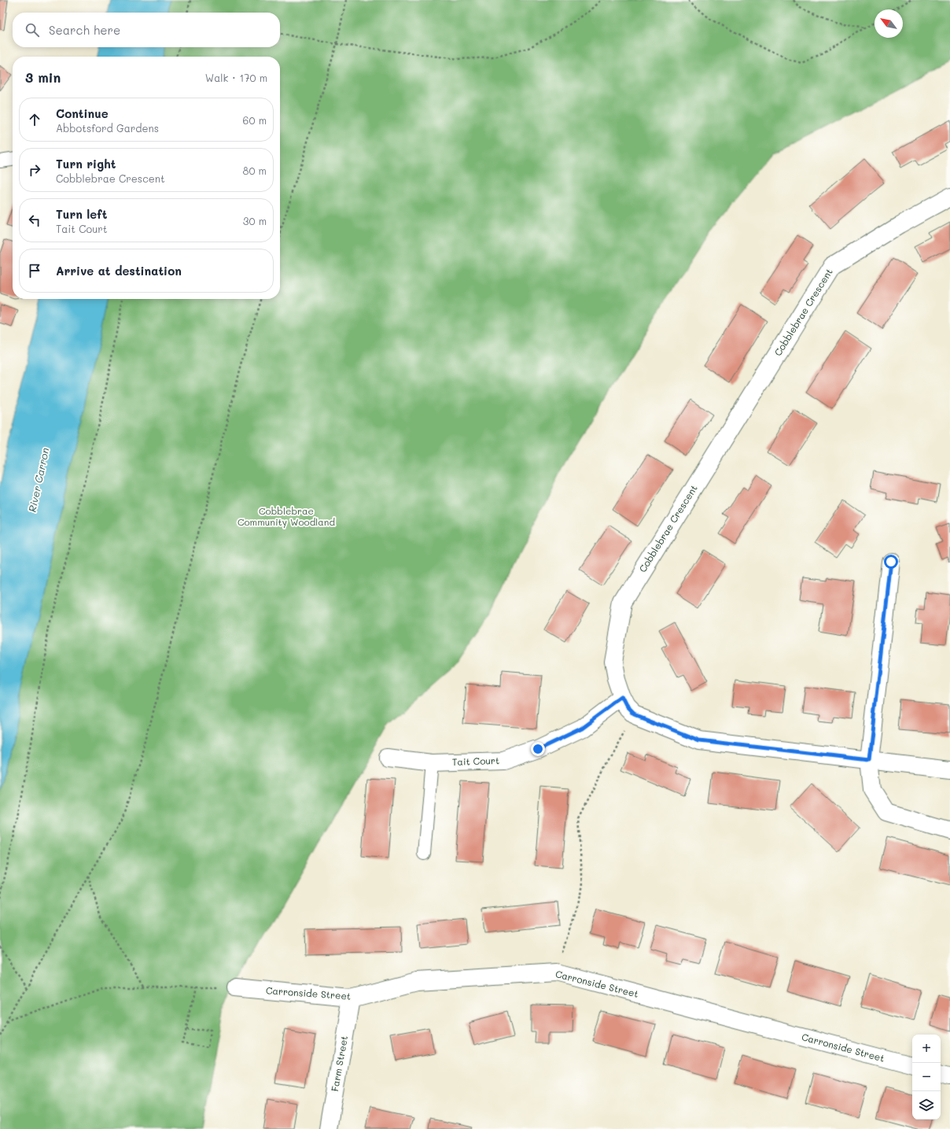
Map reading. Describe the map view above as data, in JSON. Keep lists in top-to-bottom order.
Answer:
{
  "streets": {
    "street": [
      "Cobblebrae Crescent",
      "Tait Court",
      "Carronside Street",
      "Farm Street"
    ]
  },
  "crossings": [
    ["Cobblebrae Crescent", "Tait Court"],
    ["Carronside Street", "Farm Street"]
  ],
  "water": ["River Carron"],
  "parks": ["Cobblebrae Community Woodland"],
  "north": "top left",
  "page": {
    "search": "Search here",
    "heading": ["3 min", "Walk · 170 m"],
    "list": [
      ["Continue", "Abbotsford Gardens", "60 m"],
      ["Turn right", "Cobblebrae Crescent", "80 m"],
      ["Turn left", "Tait Court", "30 m"],
      "Arrive at destination"
    ],
    "map_buttons": ["+", "−"]
  }
}
